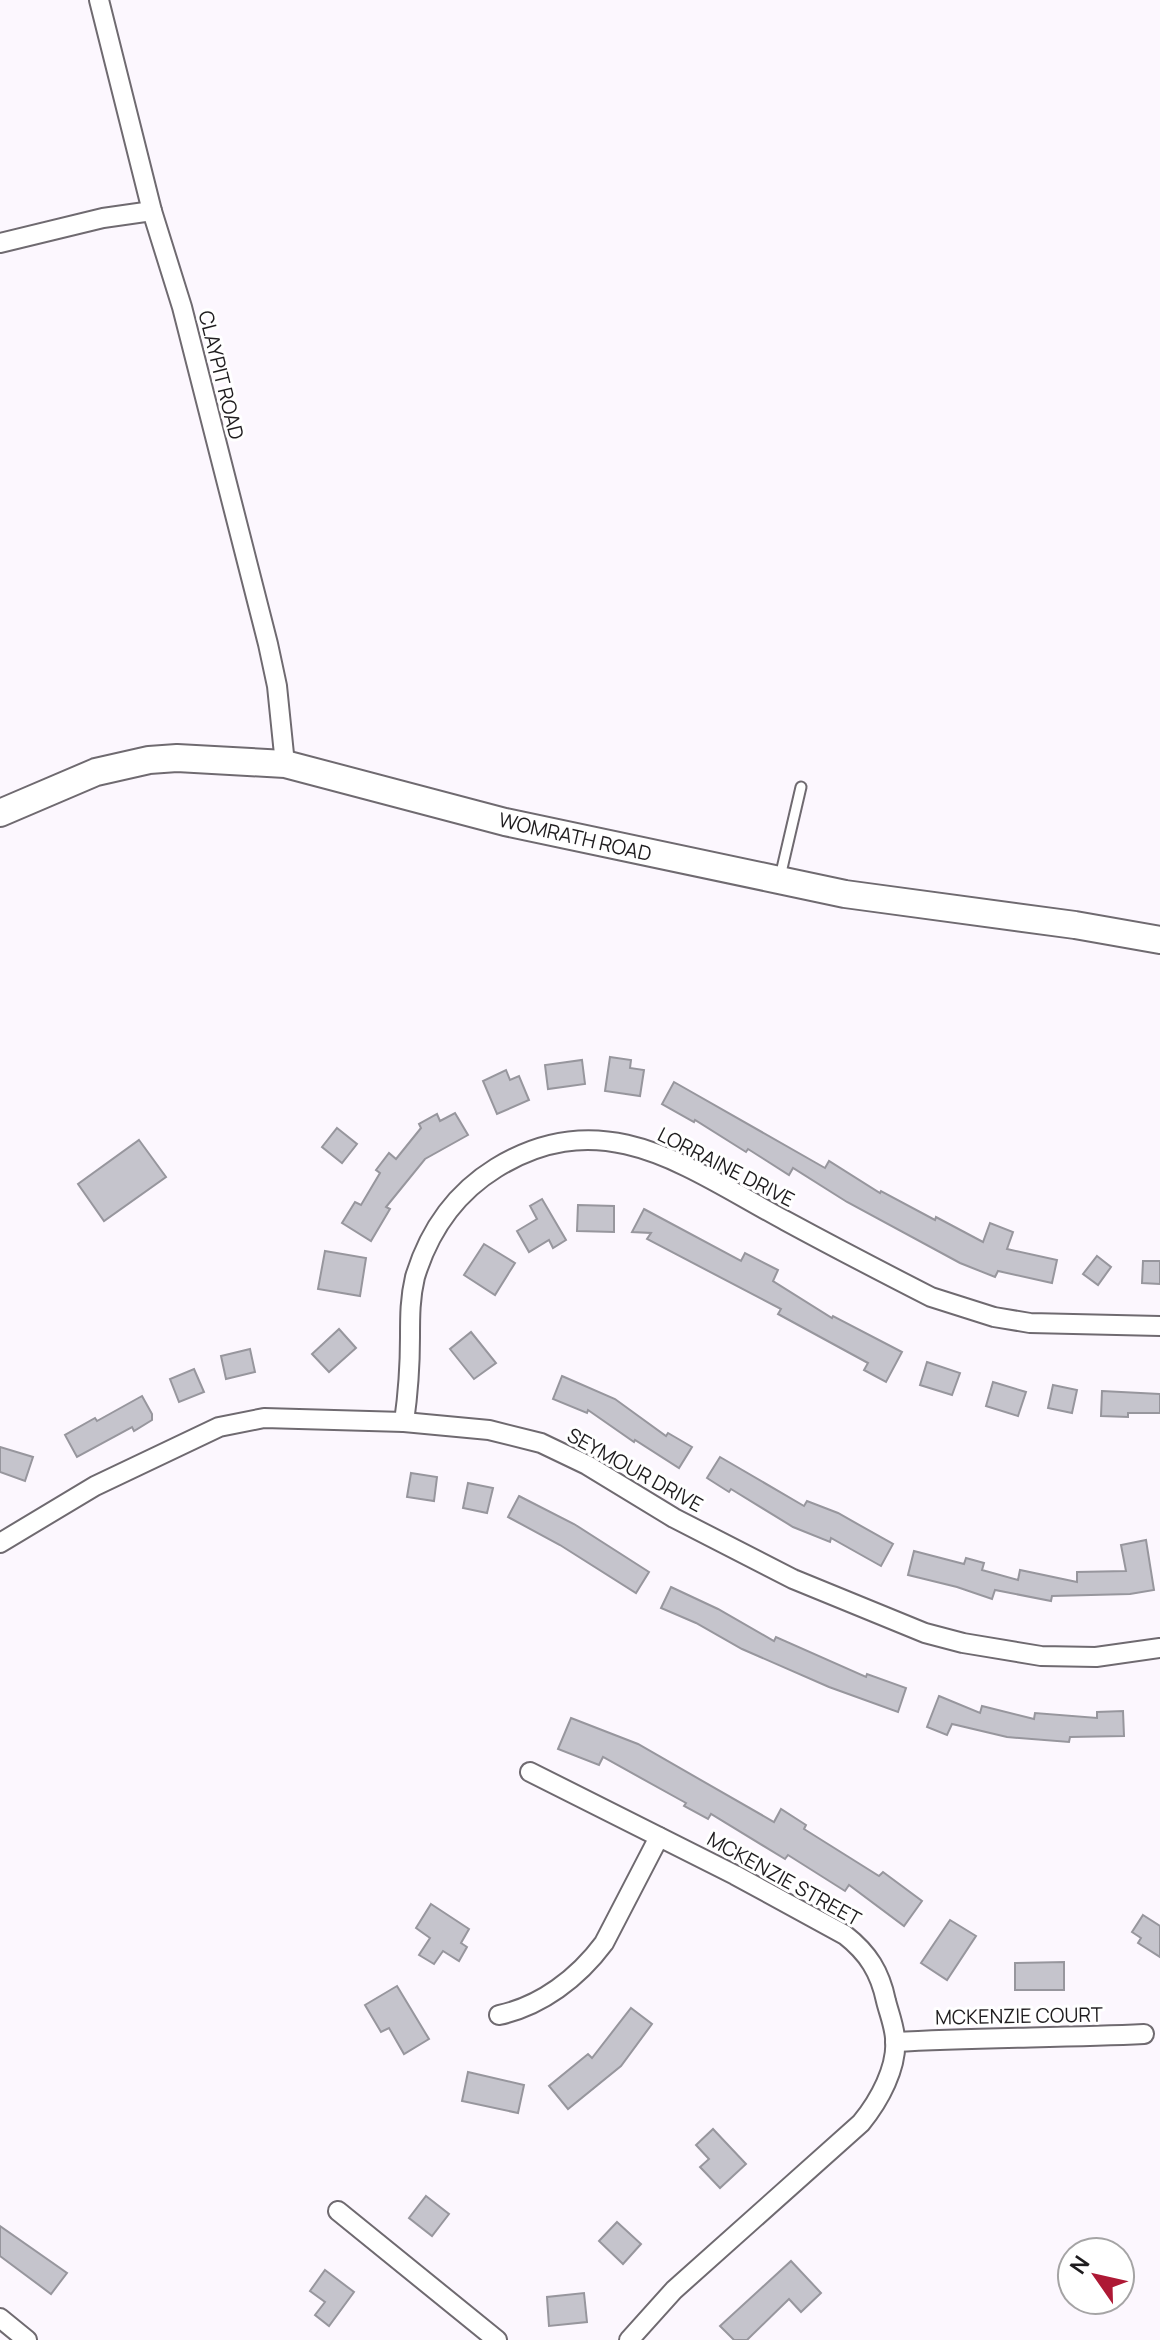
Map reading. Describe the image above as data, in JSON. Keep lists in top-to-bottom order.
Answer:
{
  "streets": {
    "street": [
      "CLAYPIT ROAD",
      "WOMRATH ROAD",
      "LORRAINE DRIVE",
      "SEYMOUR DRIVE",
      "MCKENZIE STREET",
      "MCKENZIE COURT"
    ]
  },
  "crossings": [
    ["CLAYPIT ROAD", "WOMRATH ROAD"],
    ["LORRAINE DRIVE", "SEYMOUR DRIVE"],
    ["MCKENZIE STREET", "MCKENZIE COURT"]
  ],
  "north": "top left"
}
